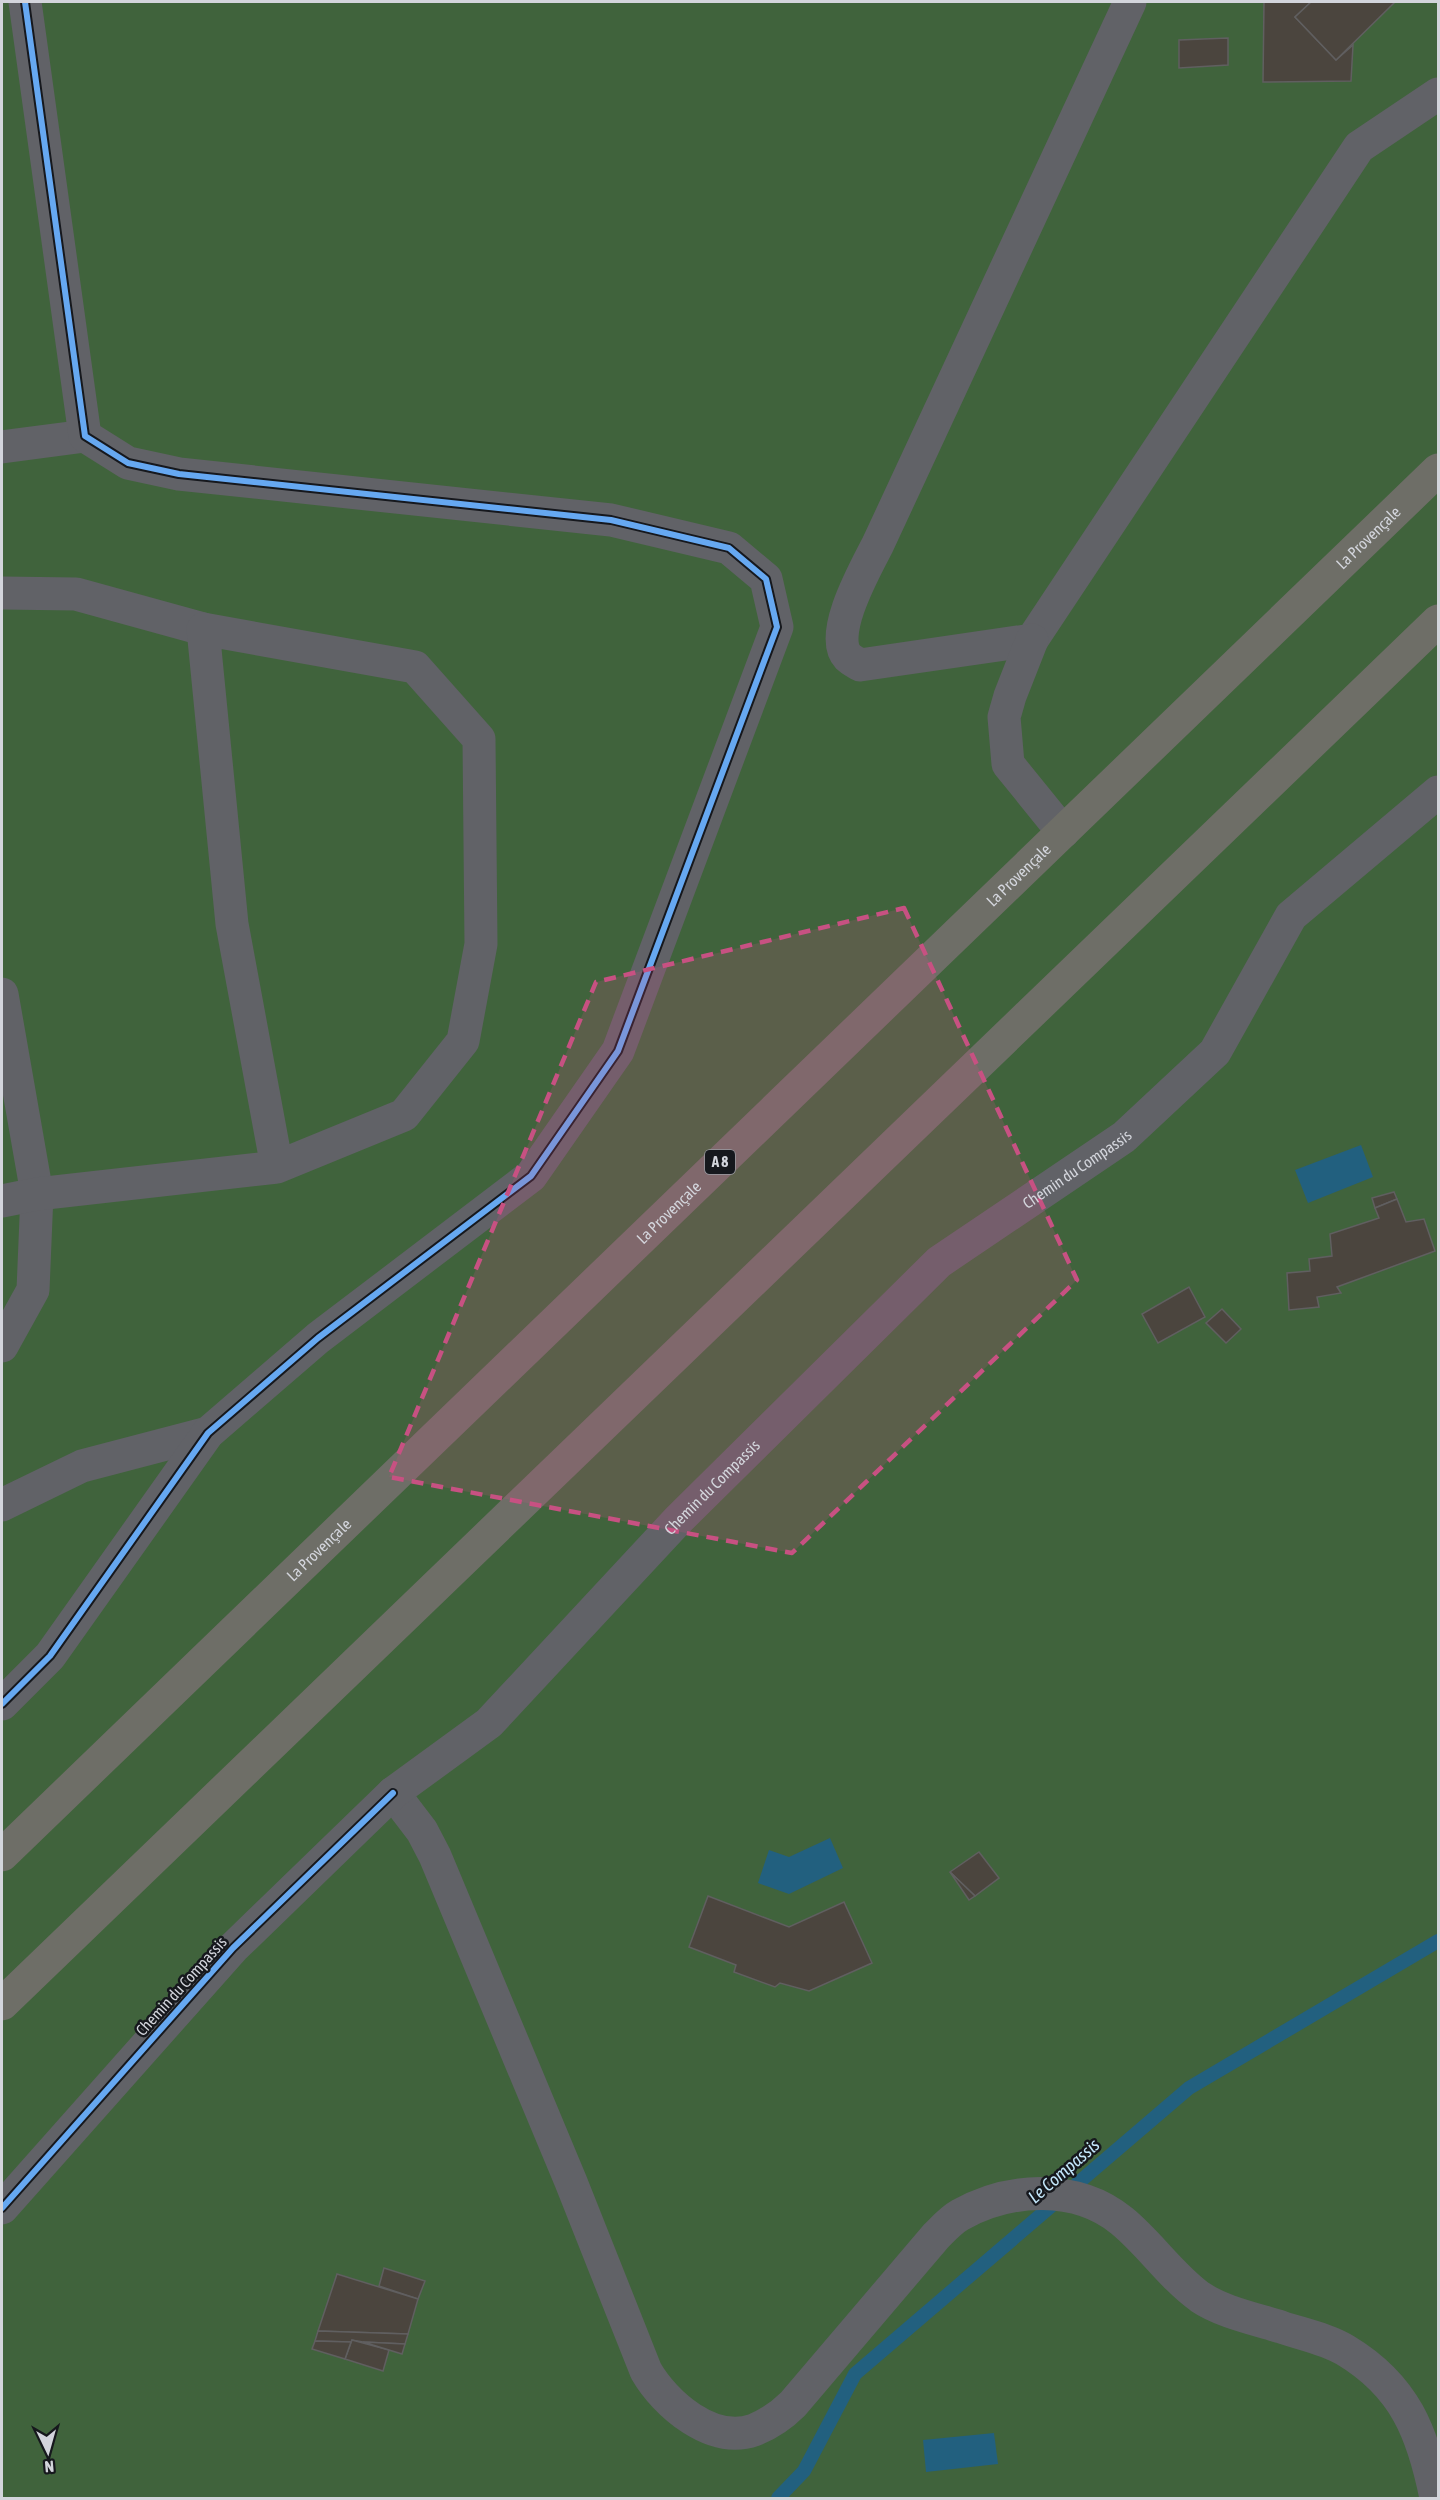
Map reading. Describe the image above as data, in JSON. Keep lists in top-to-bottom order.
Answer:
{
  "streets": {
    "highway": ["La Provençale", "A 8"],
    "street": ["Chemin du Compassis"]
  },
  "water": ["Le Compassis"],
  "north": "bottom"
}
